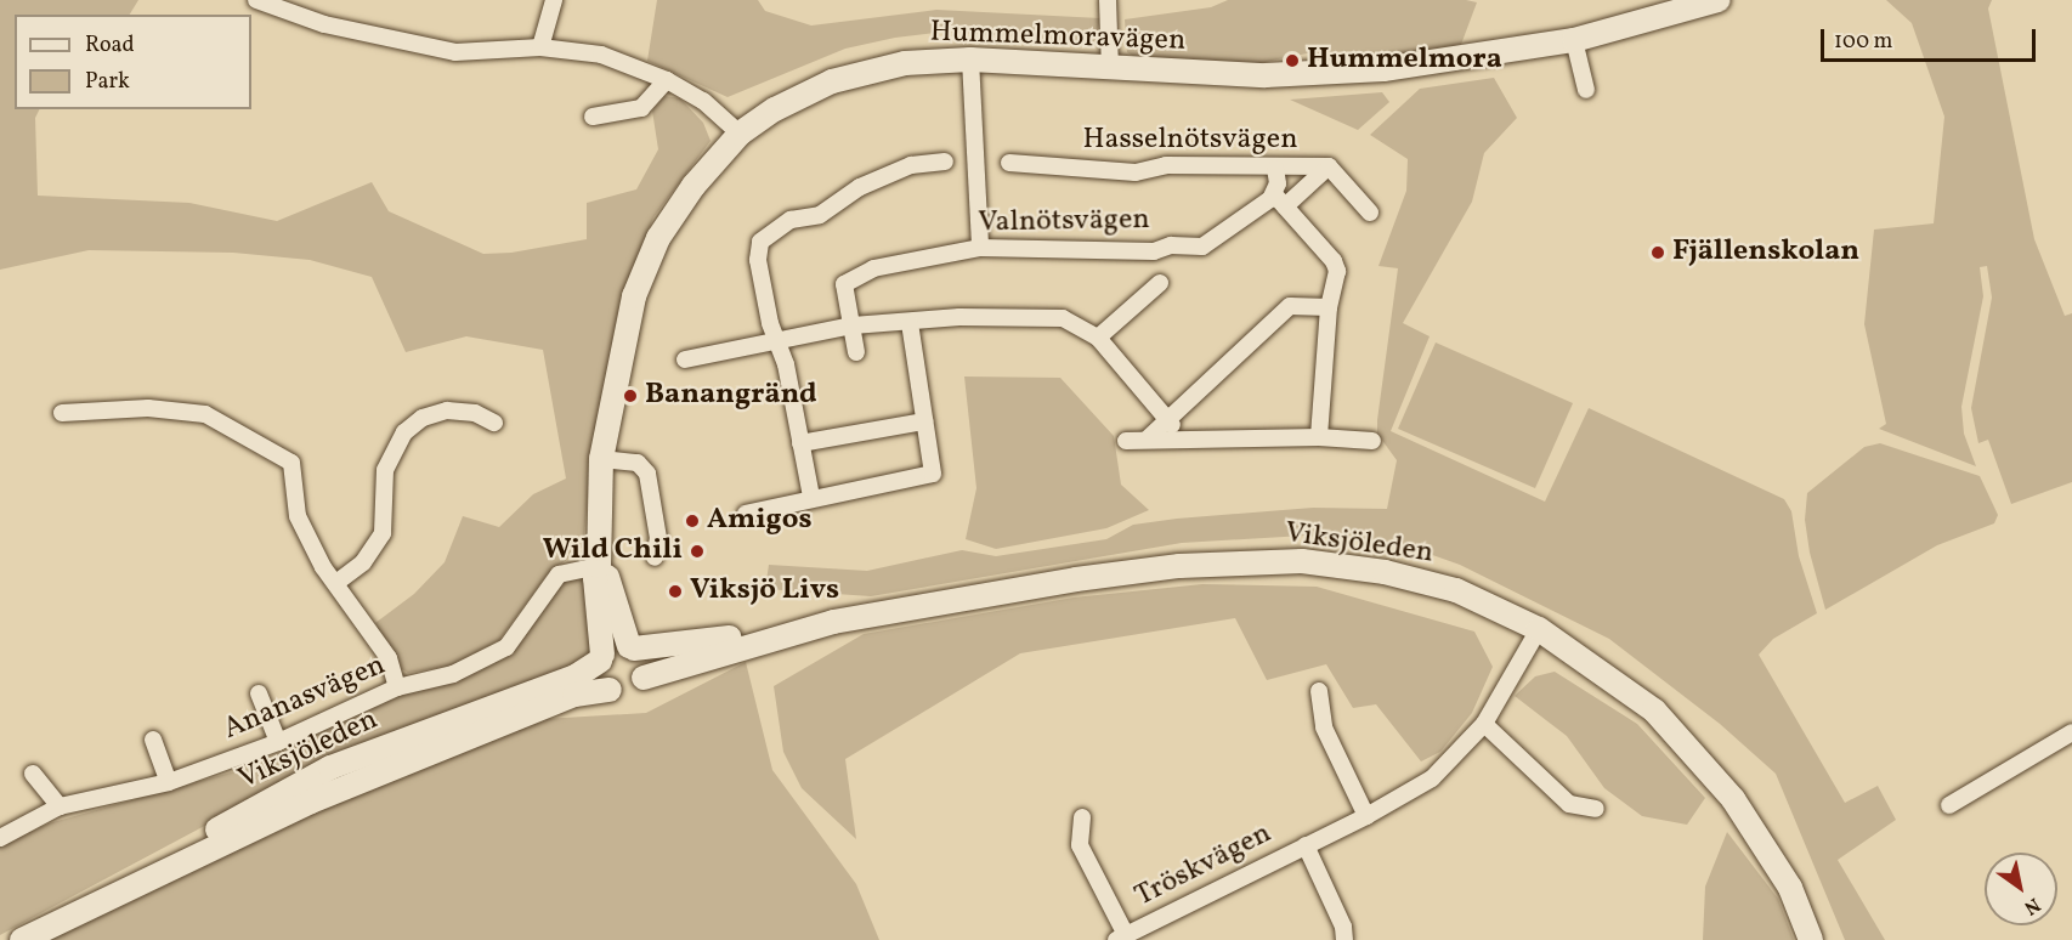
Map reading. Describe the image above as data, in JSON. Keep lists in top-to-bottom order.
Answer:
{
  "streets": {
    "main road": ["Hummelmoravägen", "Viksjöleden"],
    "street": [
      "Hasselnötsvägen",
      "Valnötsvägen",
      "Ananasvägen",
      "Tröskvägen"
    ]
  },
  "crossings": [
    ["Hummelmoravägen", "Viksjöleden"],
    ["Hummelmoravägen", "Ananasvägen"],
    ["Viksjöleden", "Tröskvägen"]
  ],
  "places": [
    "Hummelmora",
    "Fjällenskolan",
    "Banangränd",
    "Amigos",
    "Wild Chili",
    "Viksjö Livs"
  ],
  "legend": ["Road", "Park"],
  "scale_bar": "100 m",
  "north": "bottom right"
}
